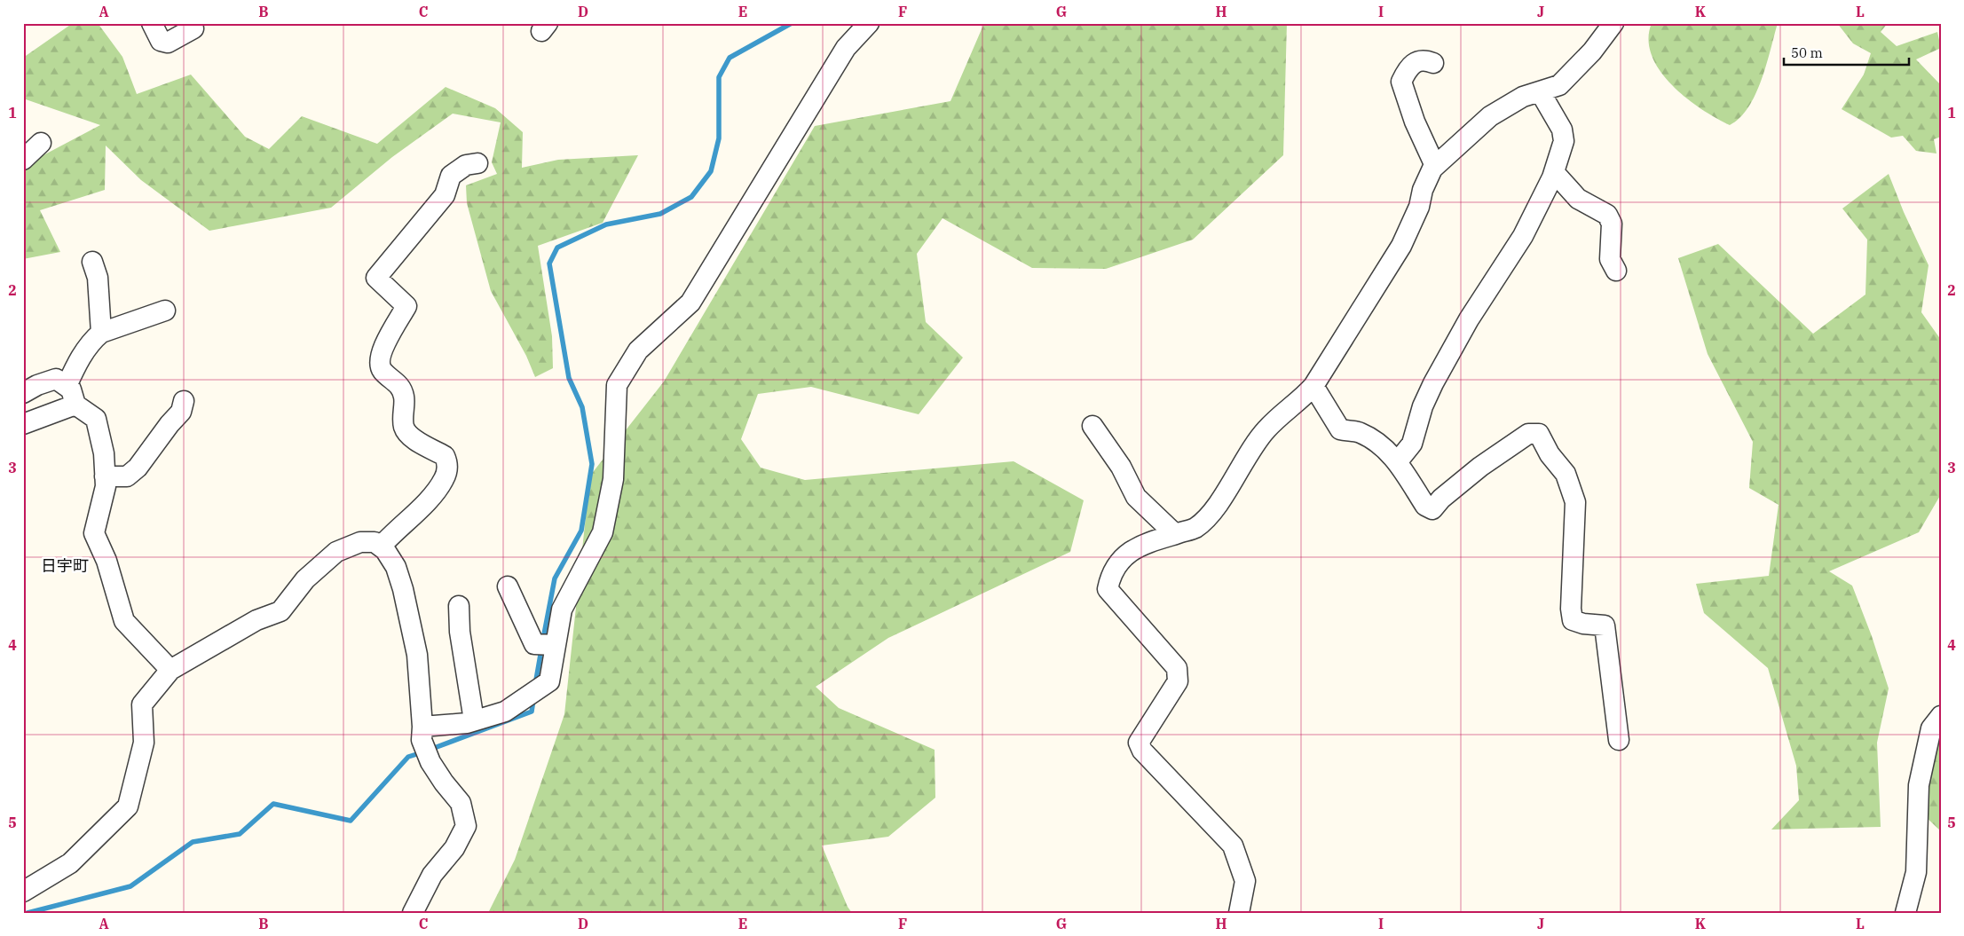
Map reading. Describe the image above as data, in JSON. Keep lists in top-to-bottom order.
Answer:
{
  "districts": ["日宇町"],
  "scale_bar": "50 m",
  "grid": {
    "columns": [
      "A",
      "B",
      "C",
      "D",
      "E",
      "F",
      "G",
      "H",
      "I",
      "J",
      "K",
      "L"
    ],
    "rows": [
      "1",
      "2",
      "3",
      "4",
      "5"
    ]
  }
}
